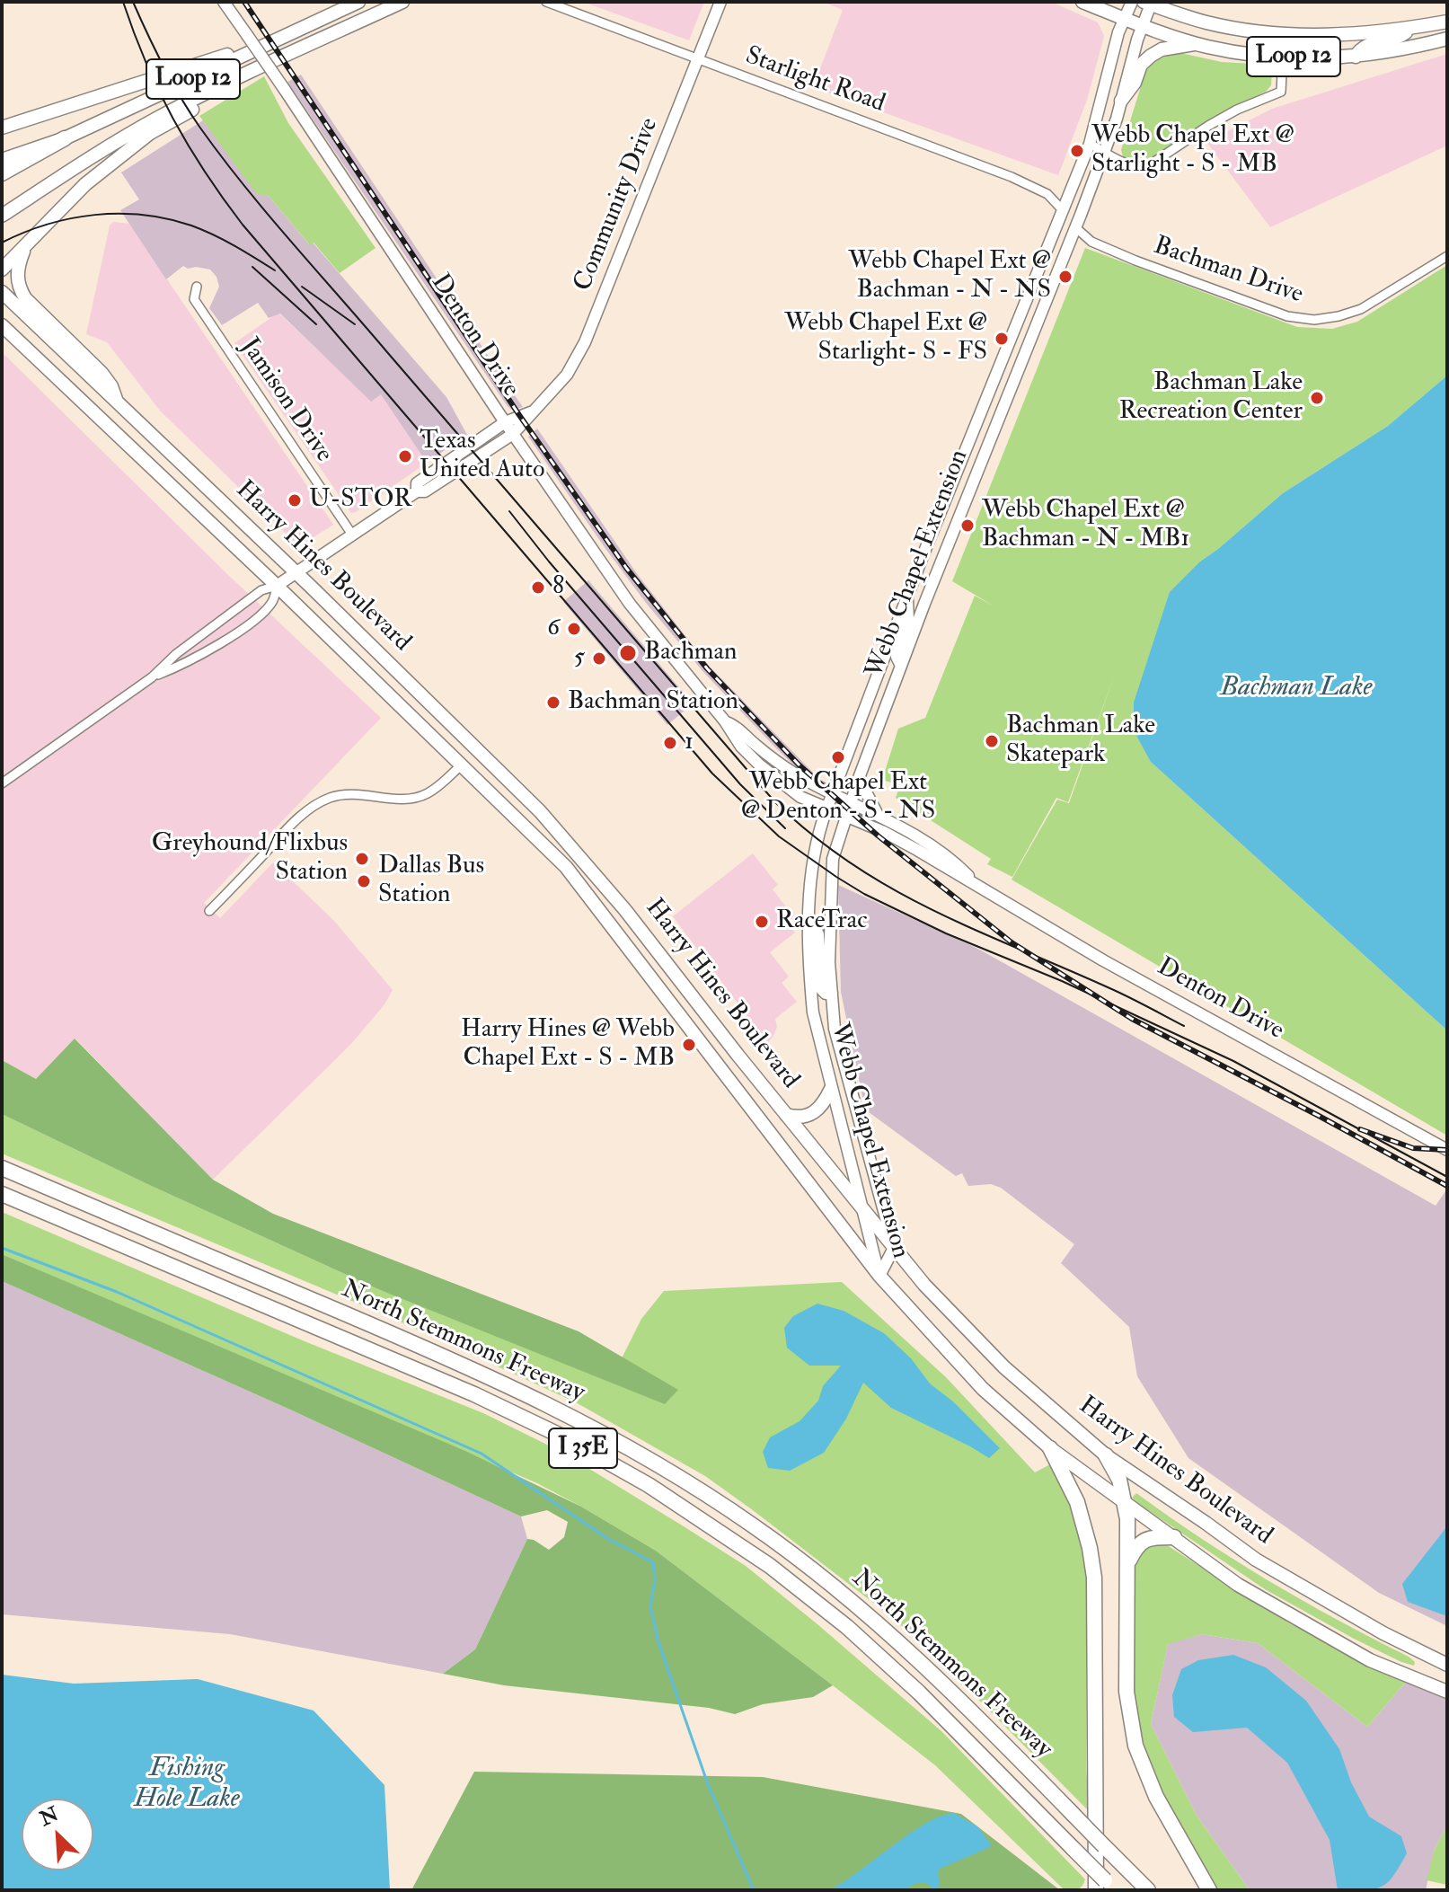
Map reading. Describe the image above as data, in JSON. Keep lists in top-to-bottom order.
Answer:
{
  "streets": {
    "highway": ["North Stemmons Freeway", "I 35E"],
    "main road": [
      "Loop 12",
      "Community Drive",
      "Denton Drive",
      "Webb Chapel Extension",
      "Harry Hines Boulevard"
    ],
    "street": ["Starlight Road", "Bachman Drive", "Jamison Drive"]
  },
  "crossings": [
    ["Loop 12", "Webb Chapel Extension"],
    ["Starlight Road", "Community Drive"],
    ["Starlight Road", "Webb Chapel Extension"],
    ["Community Drive", "Denton Drive"],
    ["Community Drive", "Jamison Drive"],
    ["Community Drive", "Harry Hines Boulevard"],
    ["Bachman Drive", "Webb Chapel Extension"],
    ["Denton Drive", "Webb Chapel Extension"],
    ["Webb Chapel Extension", "Harry Hines Boulevard"]
  ],
  "water": ["Bachman Lake", "Fishing Hole Lake"],
  "places": [
    "Webb Chapel Ext @ Starlight - S - MB",
    "Webb Chapel Ext @ Bachman - N - NS",
    "Webb Chapel Ext @ Starlight- S - FS",
    "Bachman Lake Recreation Center",
    "Texas United Auto",
    "U-STOR",
    "Webb Chapel Ext @ Bachman - N - MB1",
    "8",
    "6",
    "Bachman",
    "5",
    "Bachman Station",
    "Bachman Lake Skatepark",
    "1",
    "Webb Chapel Ext @ Denton - S - NS",
    "Greyhound/Flixbus Station",
    "Dallas Bus Station",
    "RaceTrac",
    "Harry Hines @ Webb Chapel Ext - S - MB"
  ],
  "north": "top left"
}
